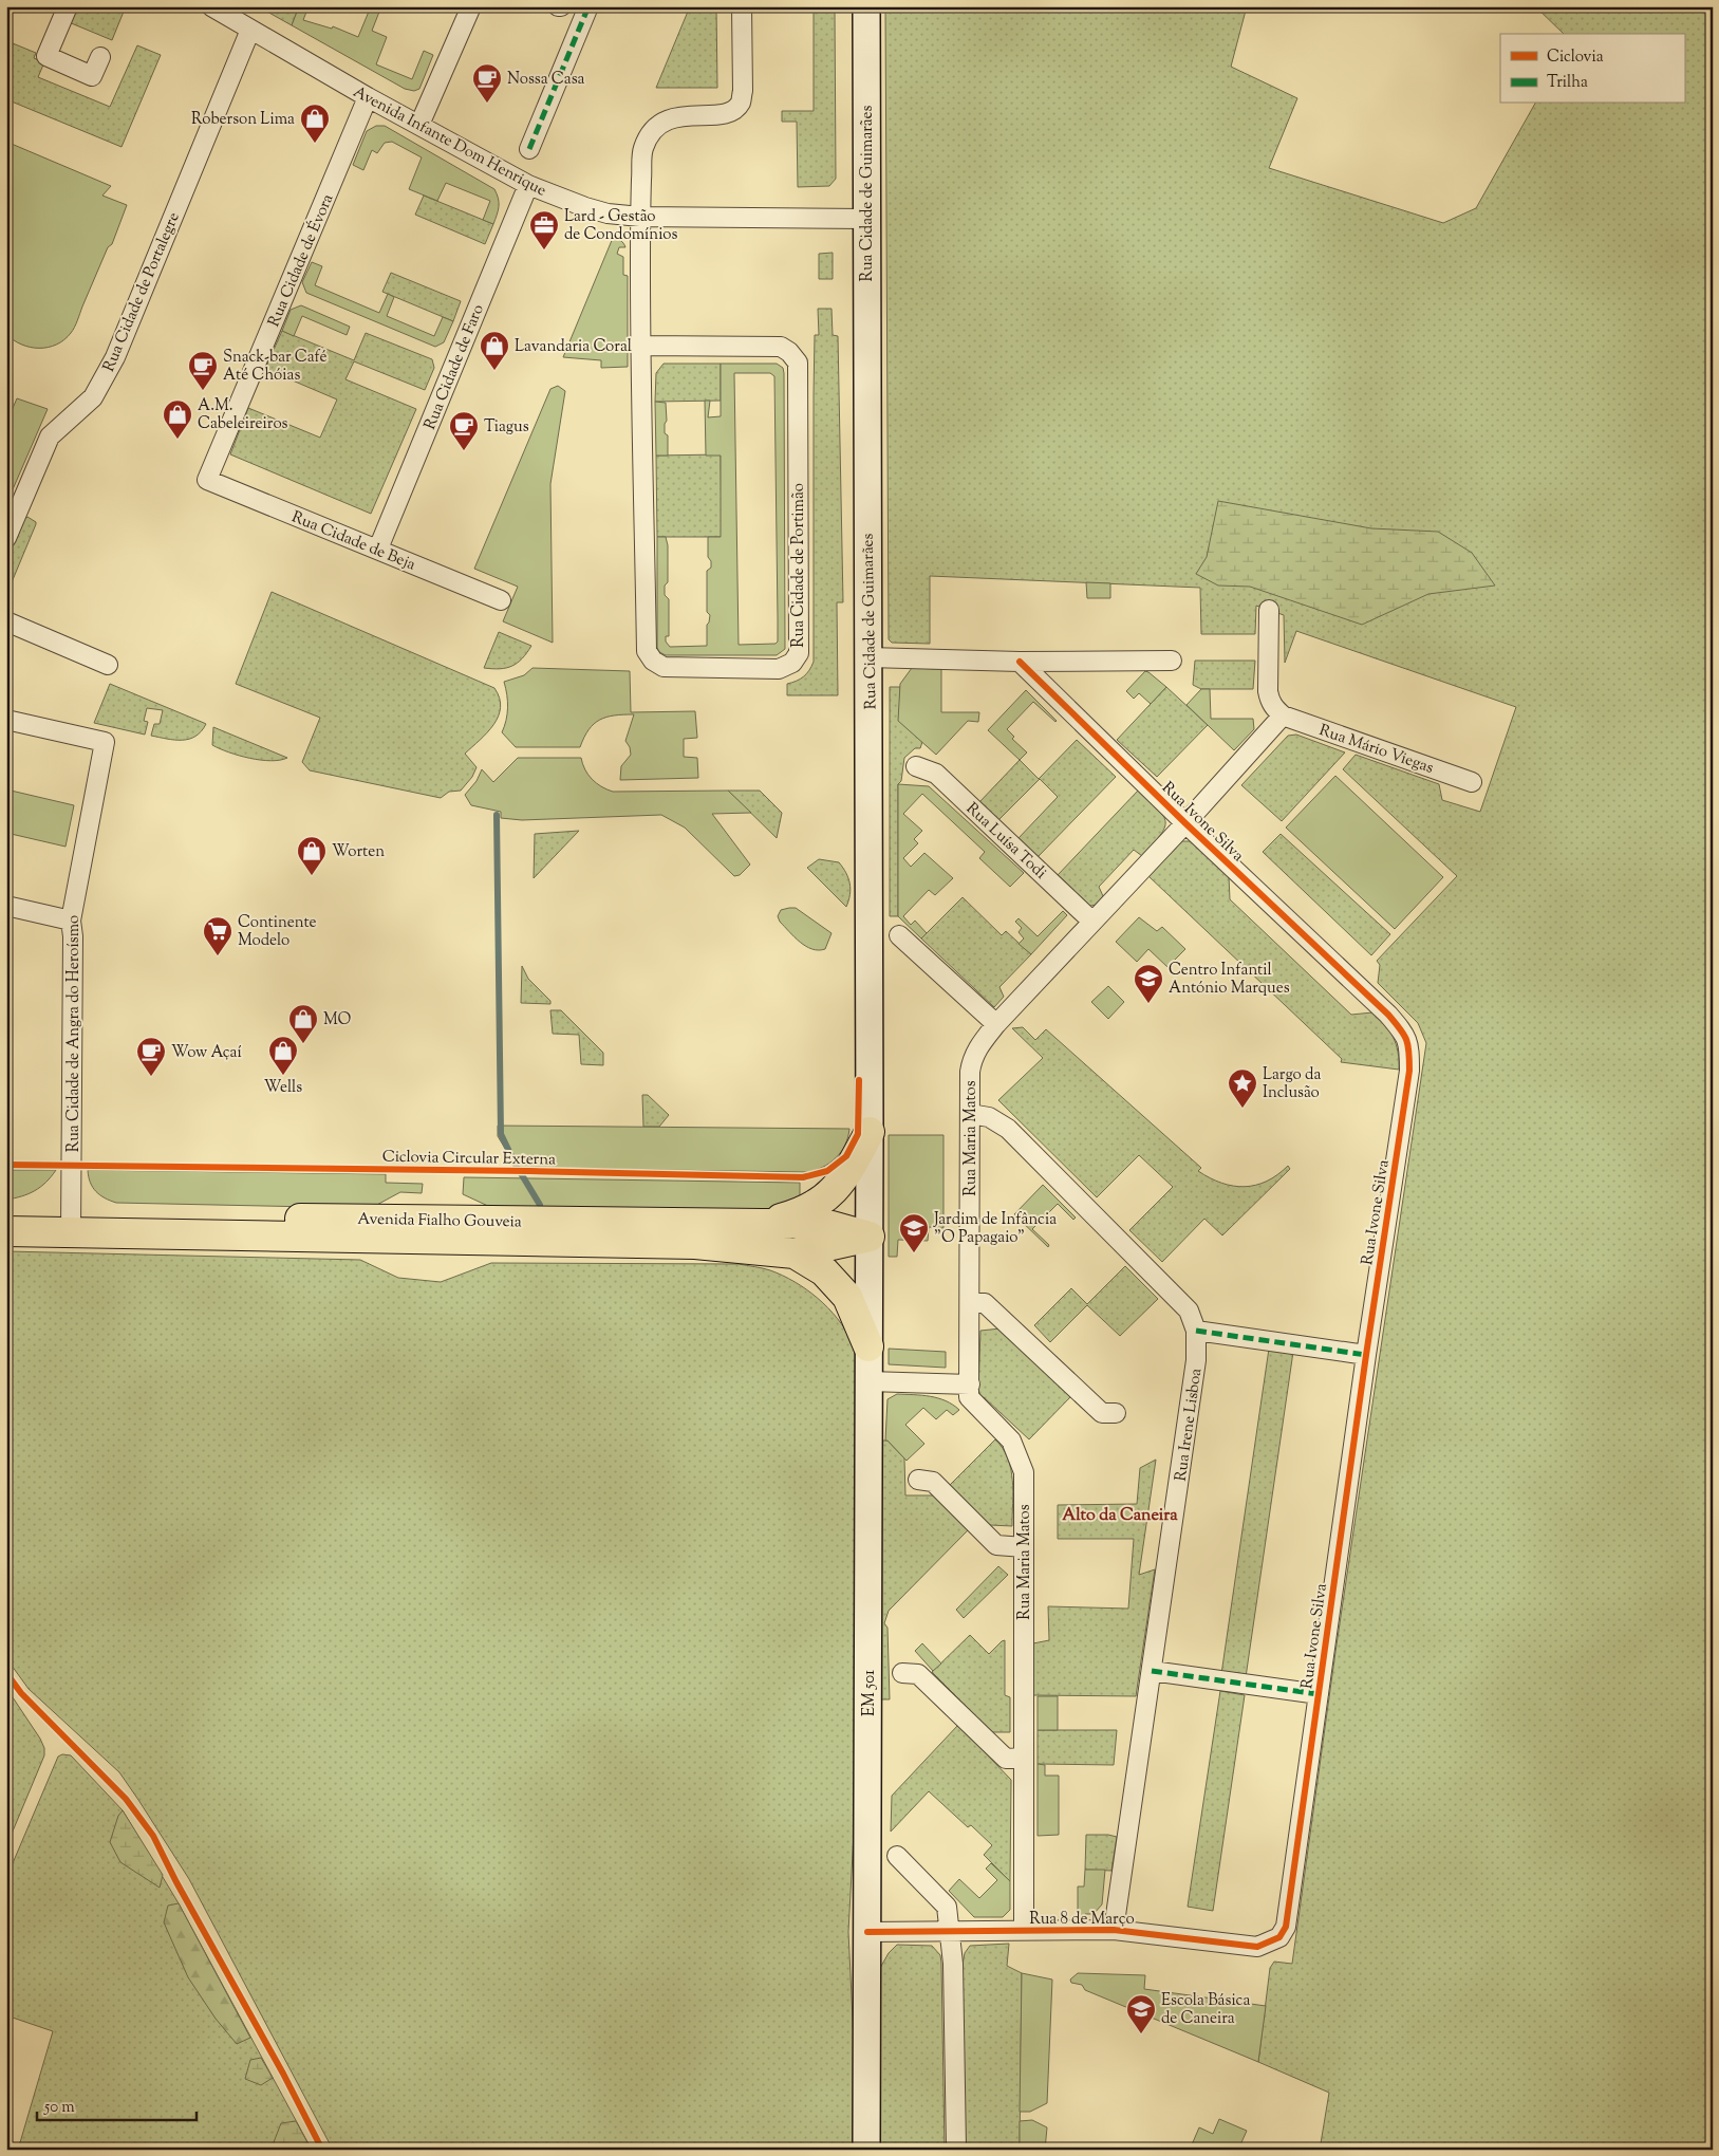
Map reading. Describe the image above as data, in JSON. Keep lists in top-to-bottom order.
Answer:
{
  "streets": {
    "main road": ["Rua Cidade de Guimarães", "Avenida Fialho Gouveia", "EM 501"],
    "street": [
      "Avenida Infante Dom Henrique",
      "Rua Cidade de Évora",
      "Rua Cidade de Portalegre",
      "Rua Cidade de Faro",
      "Rua Cidade de Beja",
      "Rua Cidade de Portimão",
      "Rua Mário Viegas",
      "Rua Ivone Silva",
      "Rua Luísa Todi",
      "Rua Cidade de Angra do Heroísmo",
      "Rua Maria Matos",
      "Rua Irene Lisboa",
      "Rua 8 de Março"
    ],
    "cycle path": ["Ciclovia Circular Externa"]
  },
  "crossings": [
    ["Avenida Infante Dom Henrique", "Rua Cidade de Guimarães"],
    ["Avenida Infante Dom Henrique", "Rua Cidade de Évora"],
    ["Avenida Infante Dom Henrique", "Rua Cidade de Portalegre"],
    ["Avenida Infante Dom Henrique", "Rua Cidade de Faro"],
    ["Avenida Infante Dom Henrique", "Rua Cidade de Portimão"],
    ["Rua Cidade de Guimarães", "Avenida Fialho Gouveia"],
    ["Rua Cidade de Guimarães", "EM 501"],
    ["Rua Cidade de Évora", "Rua Cidade de Beja"],
    ["Rua Cidade de Faro", "Rua Cidade de Beja"],
    ["Rua Mário Viegas", "Rua Maria Matos"],
    ["Rua Ivone Silva", "Rua Maria Matos"],
    ["Rua Ivone Silva", "Rua 8 de Março"],
    ["Rua Luísa Todi", "Rua Maria Matos"],
    ["Rua Cidade de Angra do Heroísmo", "Avenida Fialho Gouveia"],
    ["Rua Maria Matos", "Rua Irene Lisboa"],
    ["Rua Maria Matos", "Rua 8 de Março"],
    ["Avenida Fialho Gouveia", "EM 501"],
    ["Rua Irene Lisboa", "Rua 8 de Março"],
    ["EM 501", "Rua 8 de Março"]
  ],
  "districts": ["Alto da Caneira"],
  "places": {
    "cafe": [
      "Nossa Casa",
      "Snack-bar Café Até Chóias",
      "Tiagus",
      "Wow Açaí"
    ],
    "shop": [
      "Roberson Lima",
      "Lavandaria Coral",
      "A.M. Cabeleireiros",
      "Worten",
      "MO",
      "Wells"
    ],
    "office": ["Lard - Gestão de Condomínios"],
    "supermarket": ["Continente Modelo"],
    "school or university": ["Centro Infantil António Marques", "Jardim de Infância \"O Papagaio\"", "Escola Básica de Caneira"],
    "place": ["Largo da Inclusão"]
  },
  "legend": ["Ciclovia", "Trilha"],
  "scale_bar": "50 m"
}
